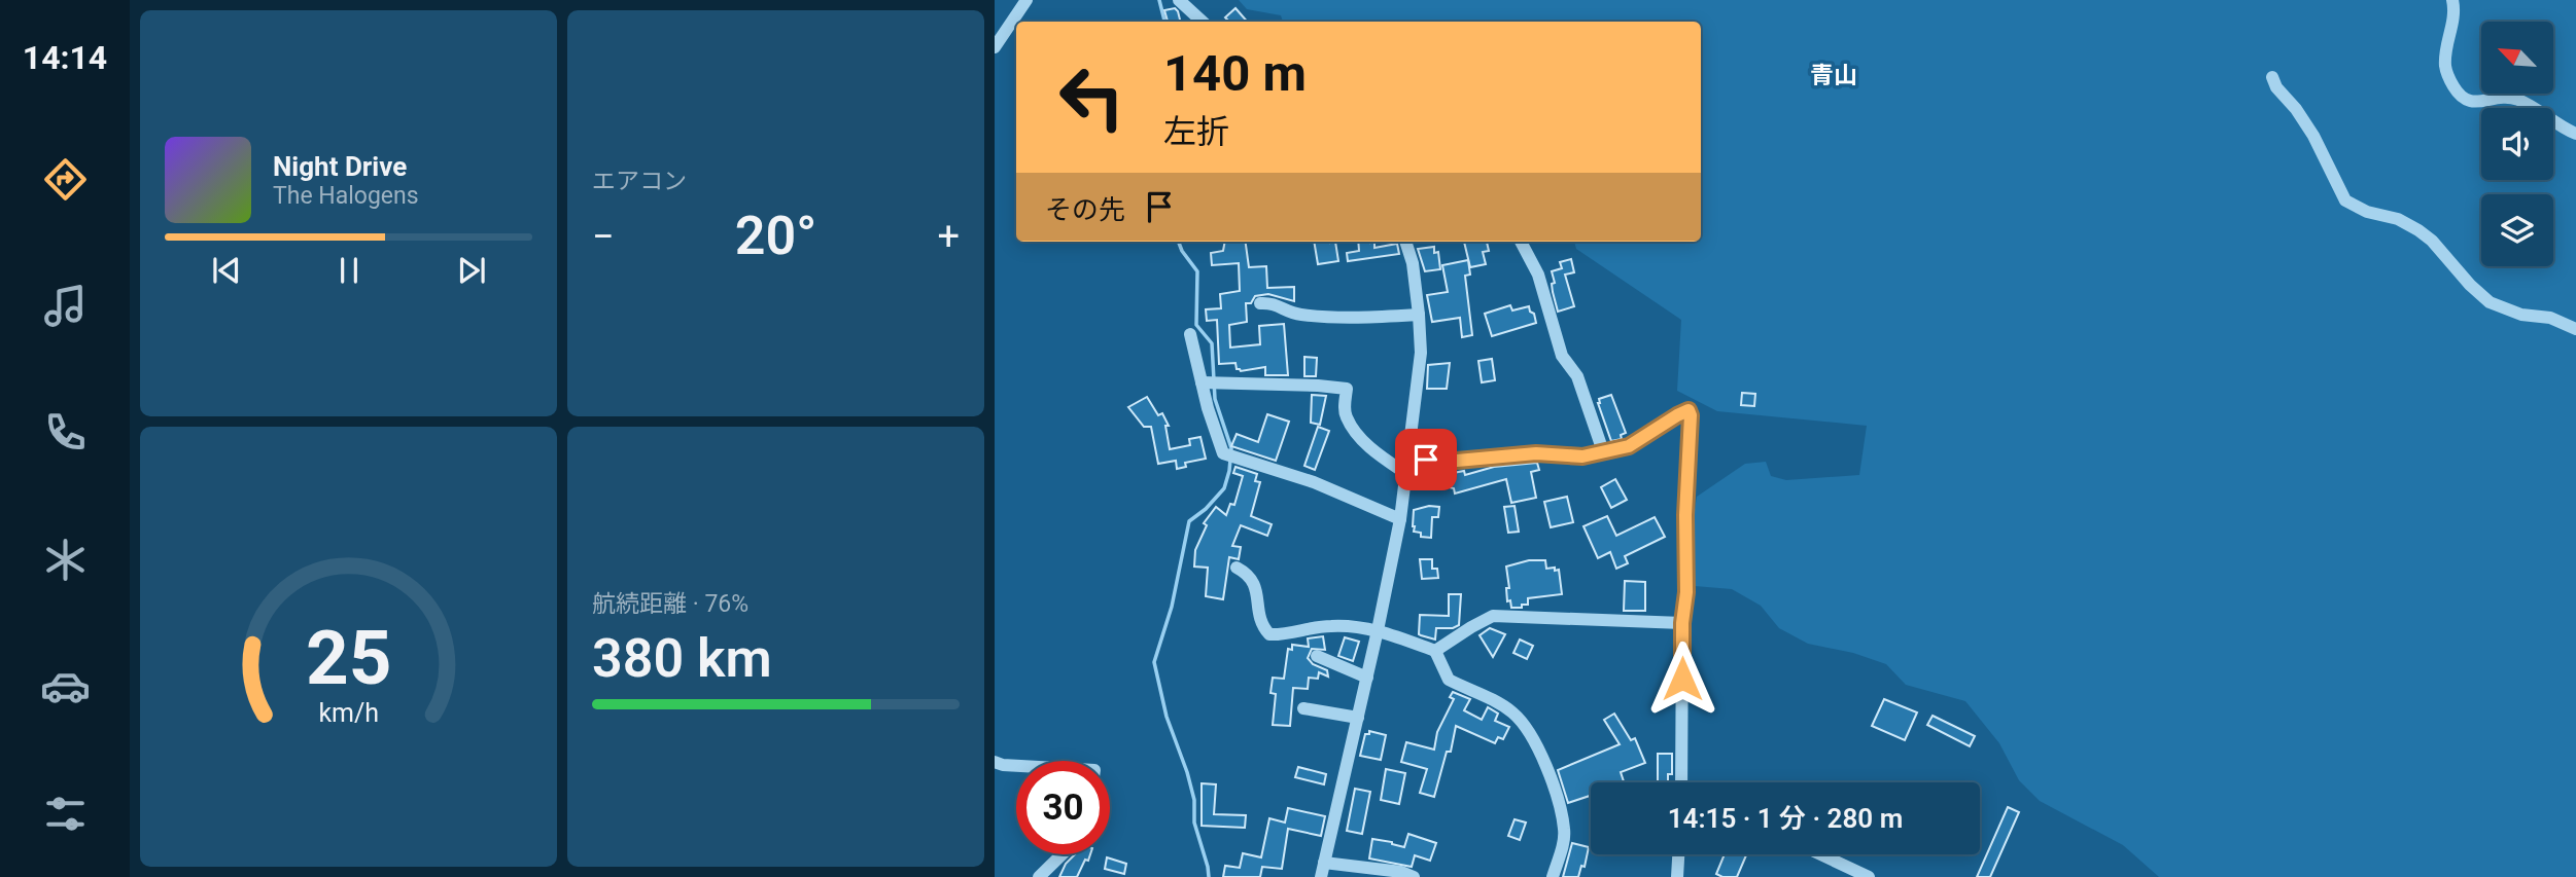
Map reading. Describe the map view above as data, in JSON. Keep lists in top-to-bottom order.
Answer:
{
  "districts": ["青山"],
  "north": "top left",
  "page": {
    "tabs": "14:14",
    "tile": [
      "エアコン",
      ["航続距離 · 76%", "380 km"]
    ],
    "turn": ["140 m", "左折"],
    "song": ["Night Drive", "The Halogens"],
    "then": "その先",
    "heat": ["−", "20°", "+"],
    "limit": "30",
    "trip": "14:15 · 1 分 · 280 m",
    "gauge": ["25", "km/h"]
  }
}
